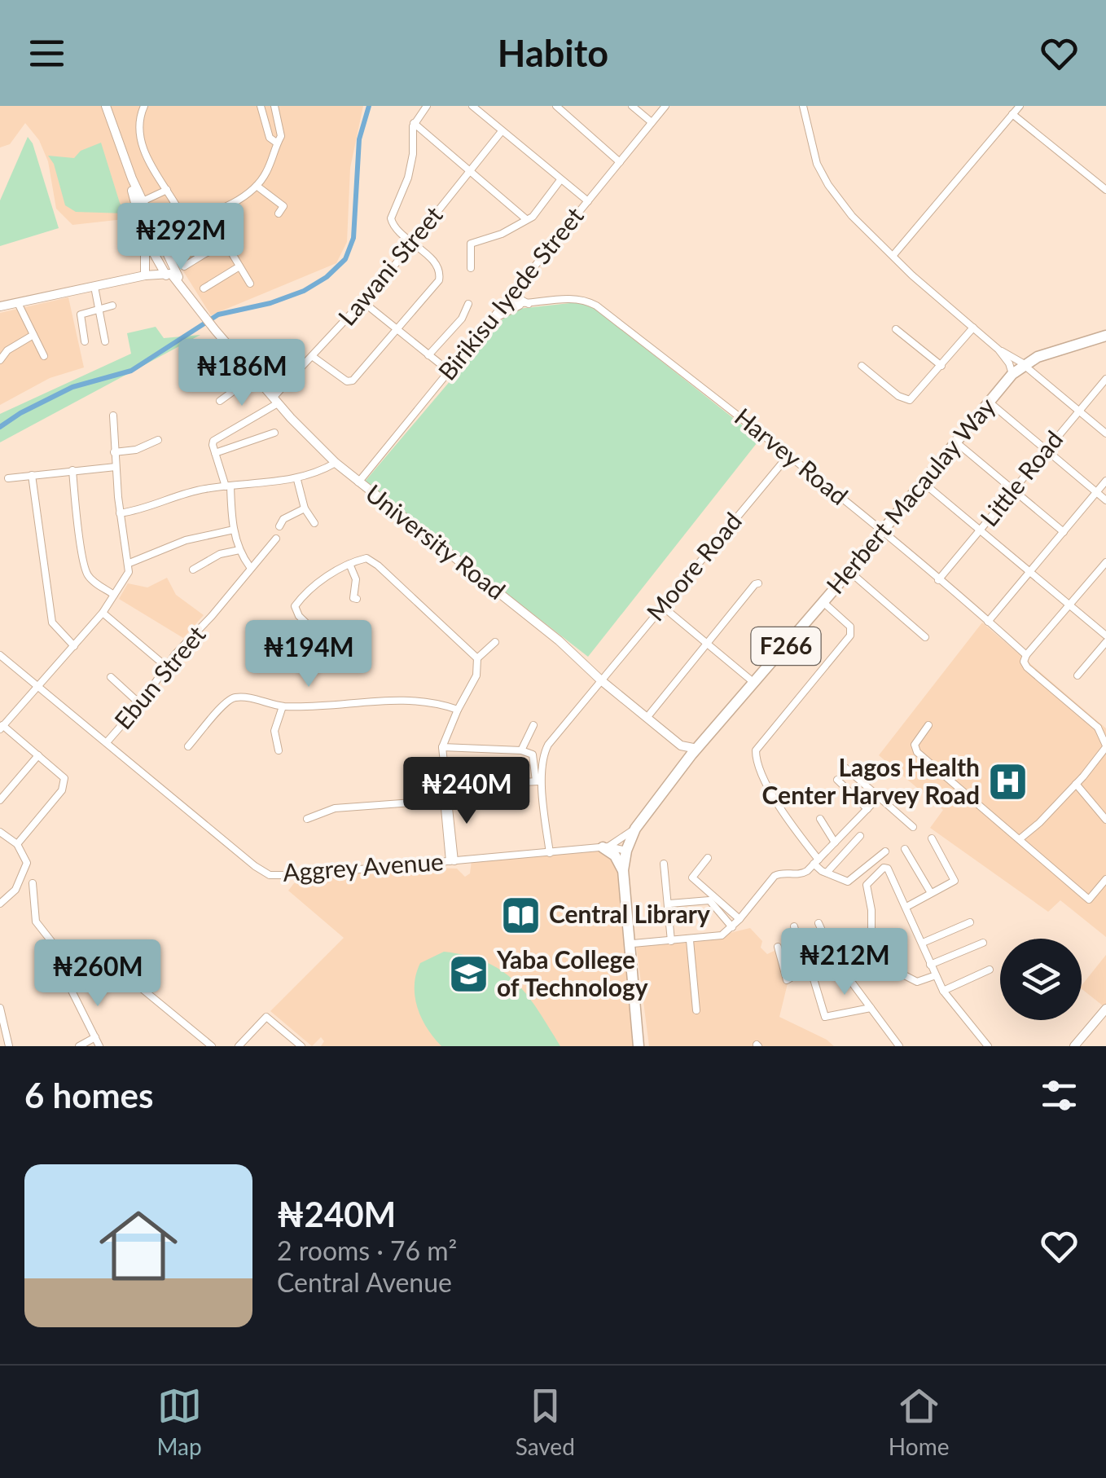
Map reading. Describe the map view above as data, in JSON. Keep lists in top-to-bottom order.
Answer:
{
  "streets": {
    "highway": ["Herbert Macaulay Way", "F266"],
    "main road": ["University Road"],
    "street": [
      "Lawani Street",
      "Birikisu Iyede Street",
      "Harvey Road",
      "Little Road",
      "Moore Road",
      "Ebun Street",
      "Aggrey Avenue"
    ]
  },
  "crossings": [
    ["Lawani Street", "University Road"],
    ["Birikisu Iyede Street", "University Road"],
    ["Harvey Road", "Little Road"],
    ["Harvey Road", "Herbert Macaulay Way"],
    ["Harvey Road", "Moore Road"],
    ["University Road", "Moore Road"],
    ["Ebun Street", "Aggrey Avenue"]
  ],
  "places": {
    "hospital": ["Lagos Health Center Harvey Road"],
    "library": ["Central Library"],
    "school or university": ["Yaba College of Technology"]
  },
  "page": {
    "header": "Habito",
    "price": [
      "₦292M",
      "₦186M",
      "₦194M",
      "₦240M",
      "₦212M",
      "₦260M"
    ],
    "heading": "6 homes",
    "list": [
      {
        "name": "₦240M",
        "note": "2 rooms · 76 m² · Central Avenue"
      }
    ],
    "tabs": ["Map", "Saved", "Home"]
  }
}
